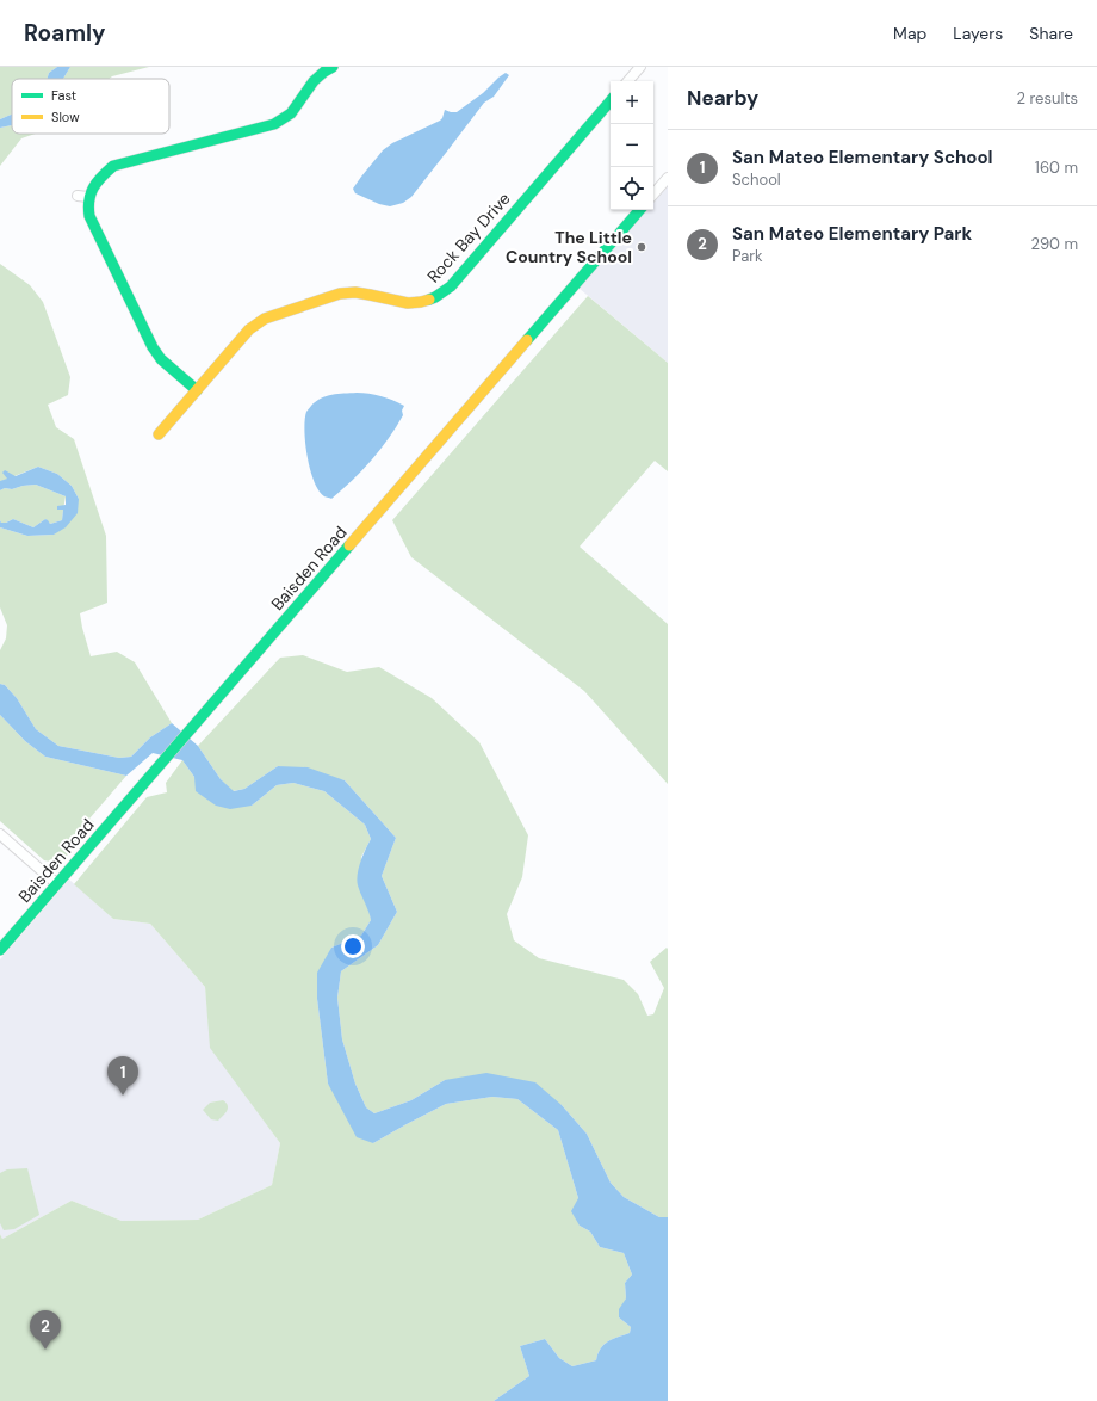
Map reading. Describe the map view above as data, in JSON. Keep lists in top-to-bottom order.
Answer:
{
  "streets": {
    "street": ["Rock Bay Drive", "Baisden Road"]
  },
  "places": ["The Little Country School"],
  "legend": ["Fast", "Slow"],
  "page": {
    "header": "Roamly",
    "nav": ["Map", "Layers", "Share"],
    "heading": ["Nearby", "2 results"],
    "map_buttons": ["+", "−"],
    "list": [
      {
        "mark": "1",
        "name": "San Mateo Elementary School",
        "note": "School",
        "value": "160 m"
      },
      {
        "mark": "2",
        "name": "San Mateo Elementary Park",
        "note": "Park",
        "value": "290 m"
      }
    ],
    "pins": ["1", "2"]
  }
}
